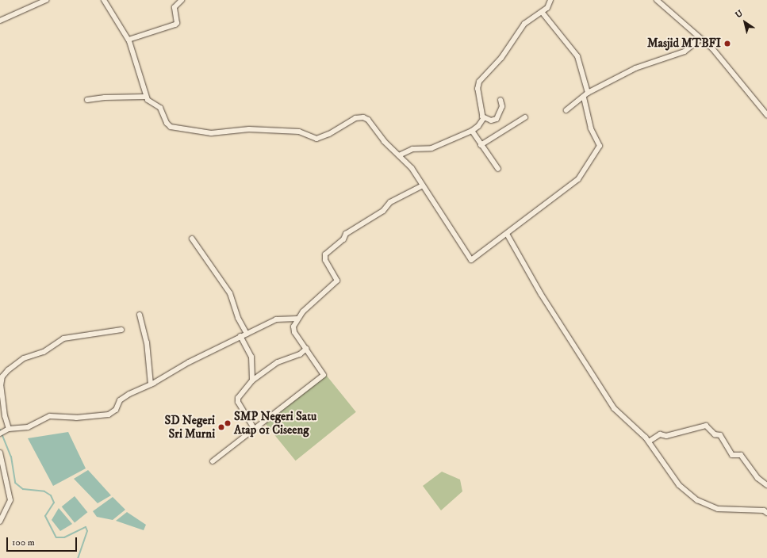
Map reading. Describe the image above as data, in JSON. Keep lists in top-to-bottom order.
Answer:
{
  "places": ["Masjid MTBFI", "SMP Negeri Satu Atap 01 Ciseeng", "SD Negeri Sri Murni"],
  "scale_bar": "100 m",
  "north": "top left"
}
